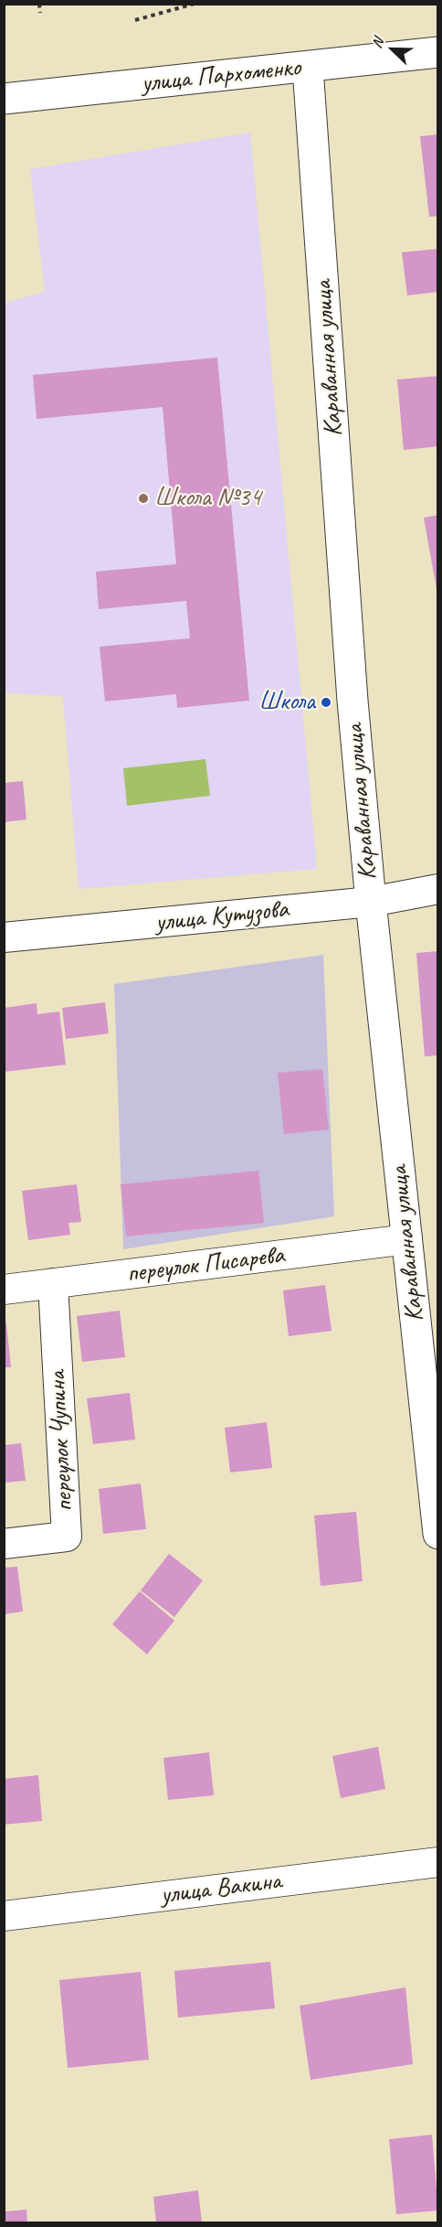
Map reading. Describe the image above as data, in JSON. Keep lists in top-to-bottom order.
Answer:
{
  "streets": {
    "street": [
      "улица Пархоменко",
      "Караванная улица",
      "улица Кутузова",
      "переулок Писарева",
      "переулок Чупина",
      "улица Вакина"
    ]
  },
  "crossings": [
    ["улица Пархоменко", "Караванная улица"],
    ["Караванная улица", "улица Кутузова"],
    ["Караванная улица", "переулок Писарева"],
    ["переулок Писарева", "переулок Чупина"]
  ],
  "places": ["Школа №34", "Школа"],
  "north": "top left"
}
